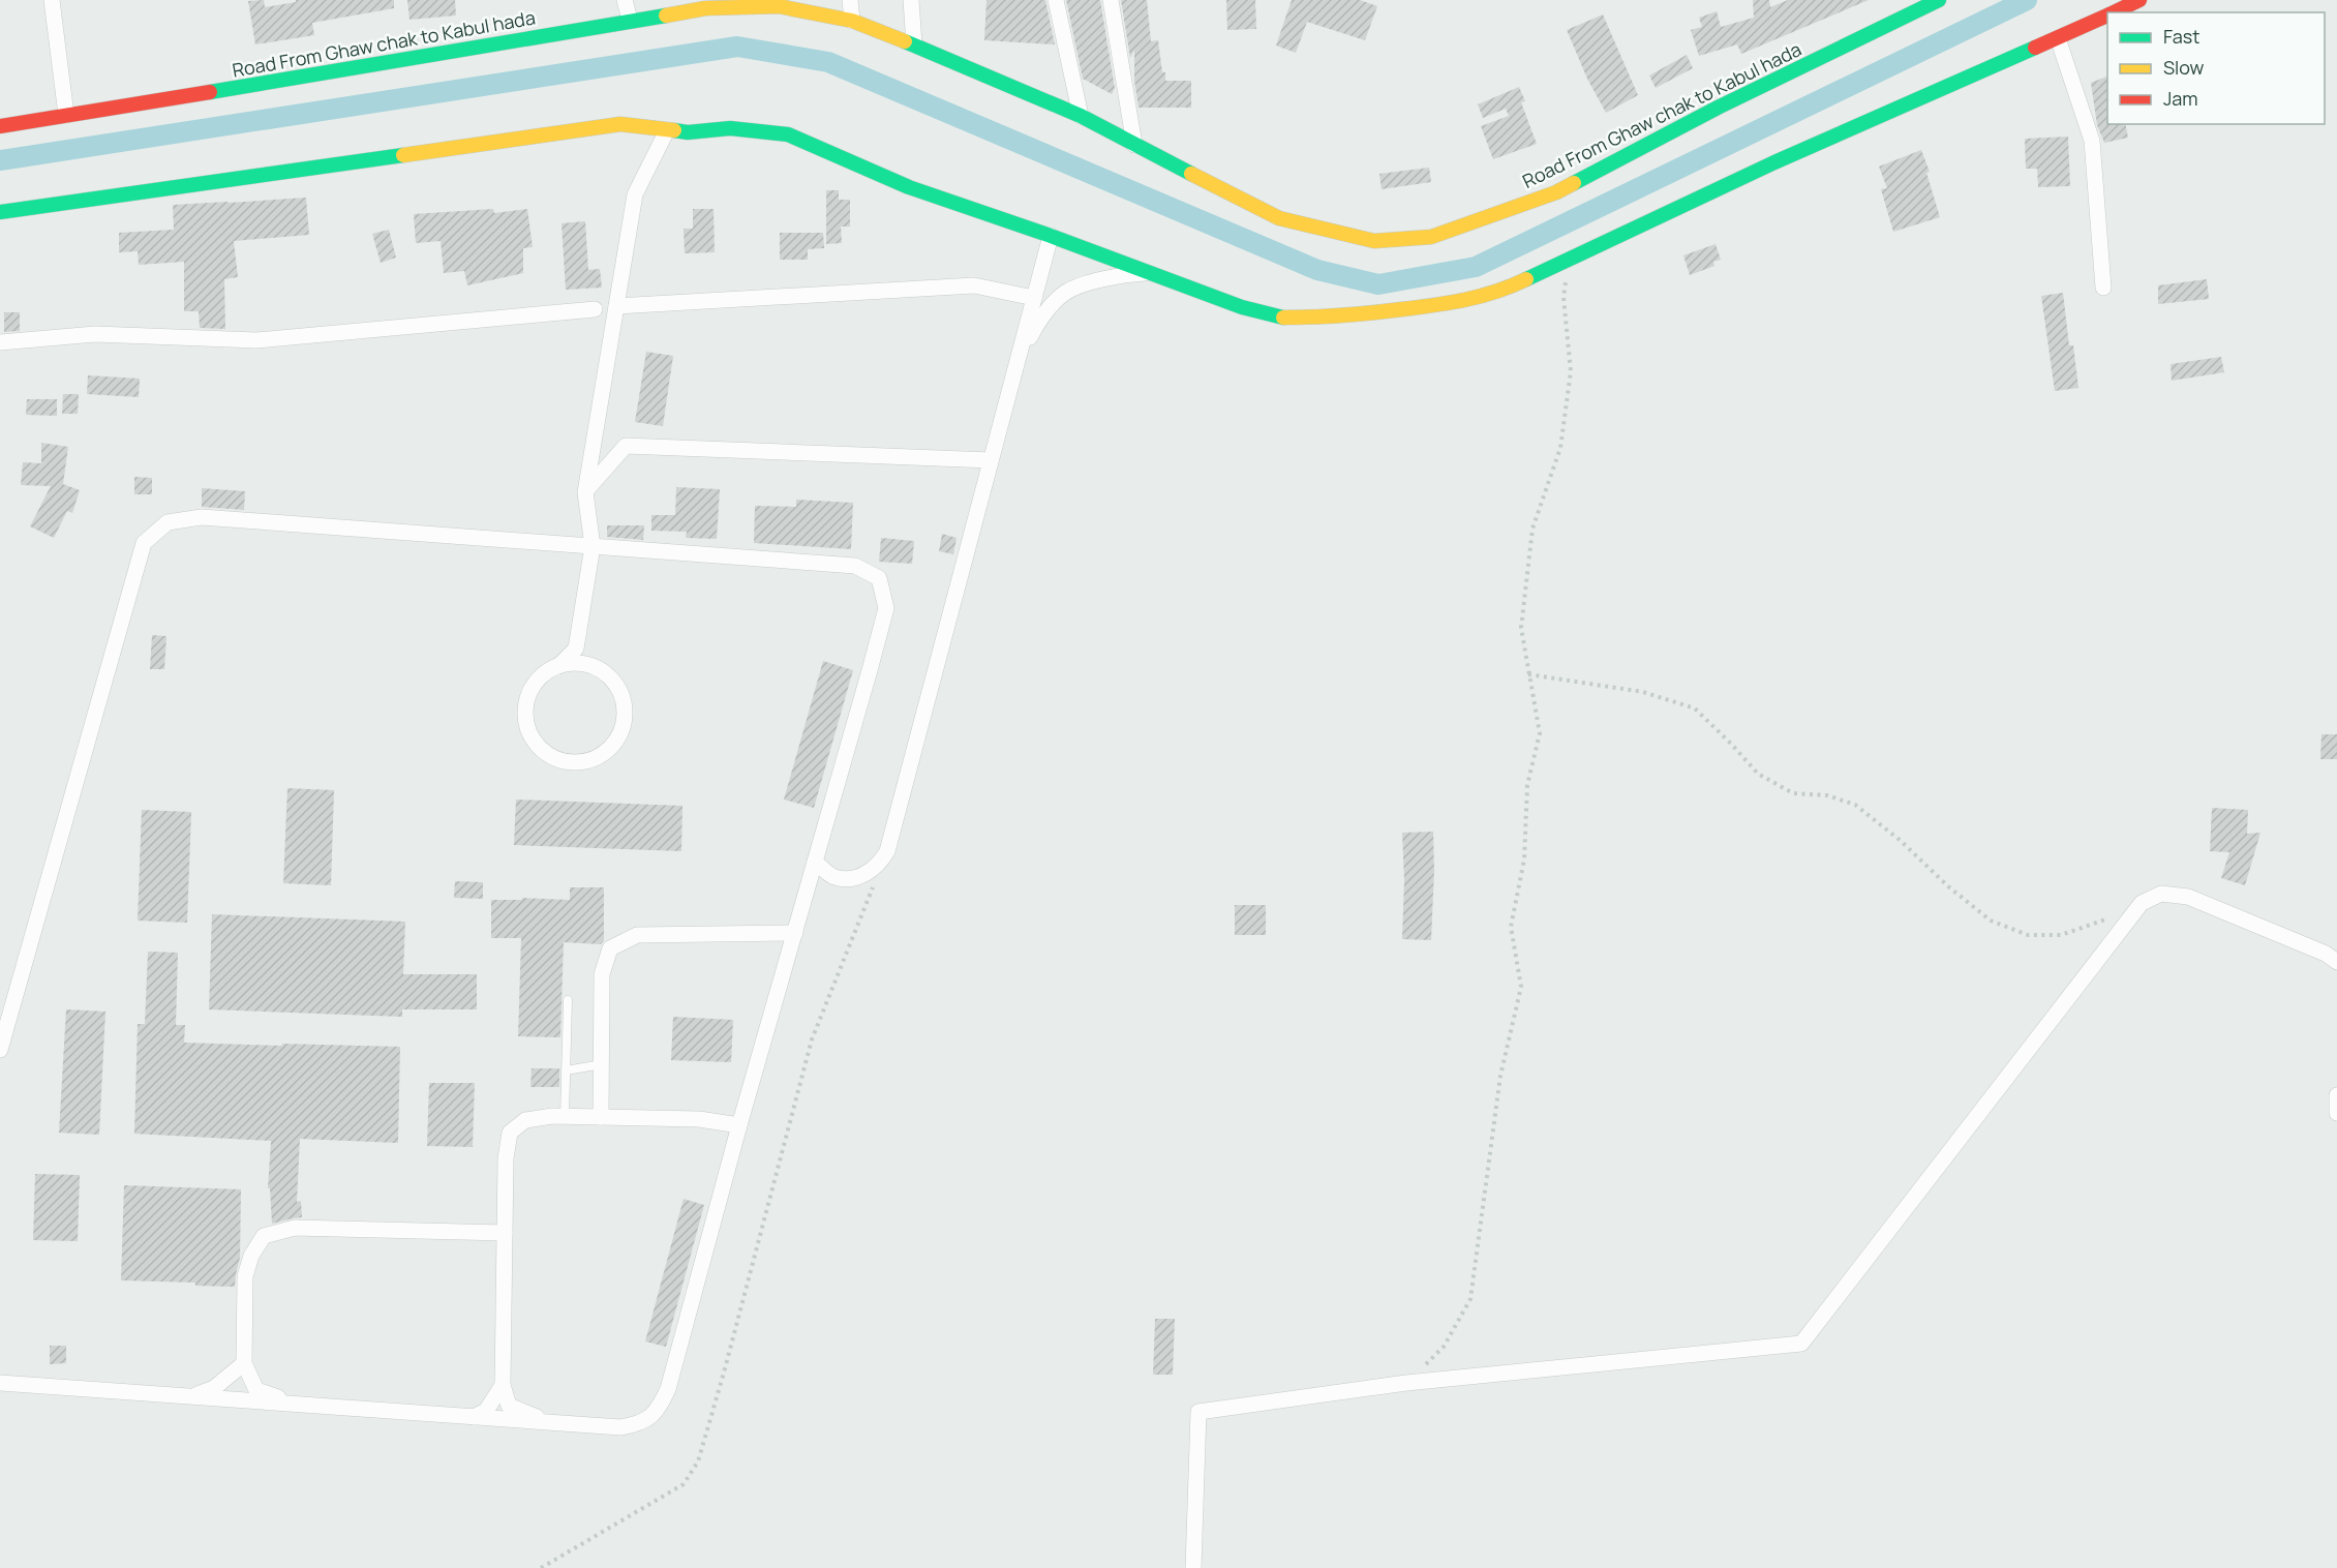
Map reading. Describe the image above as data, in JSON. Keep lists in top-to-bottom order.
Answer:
{
  "streets": {
    "street": ["Road From Ghaw chak to Kabul hada"]
  },
  "legend": ["Fast", "Slow", "Jam"]
}
